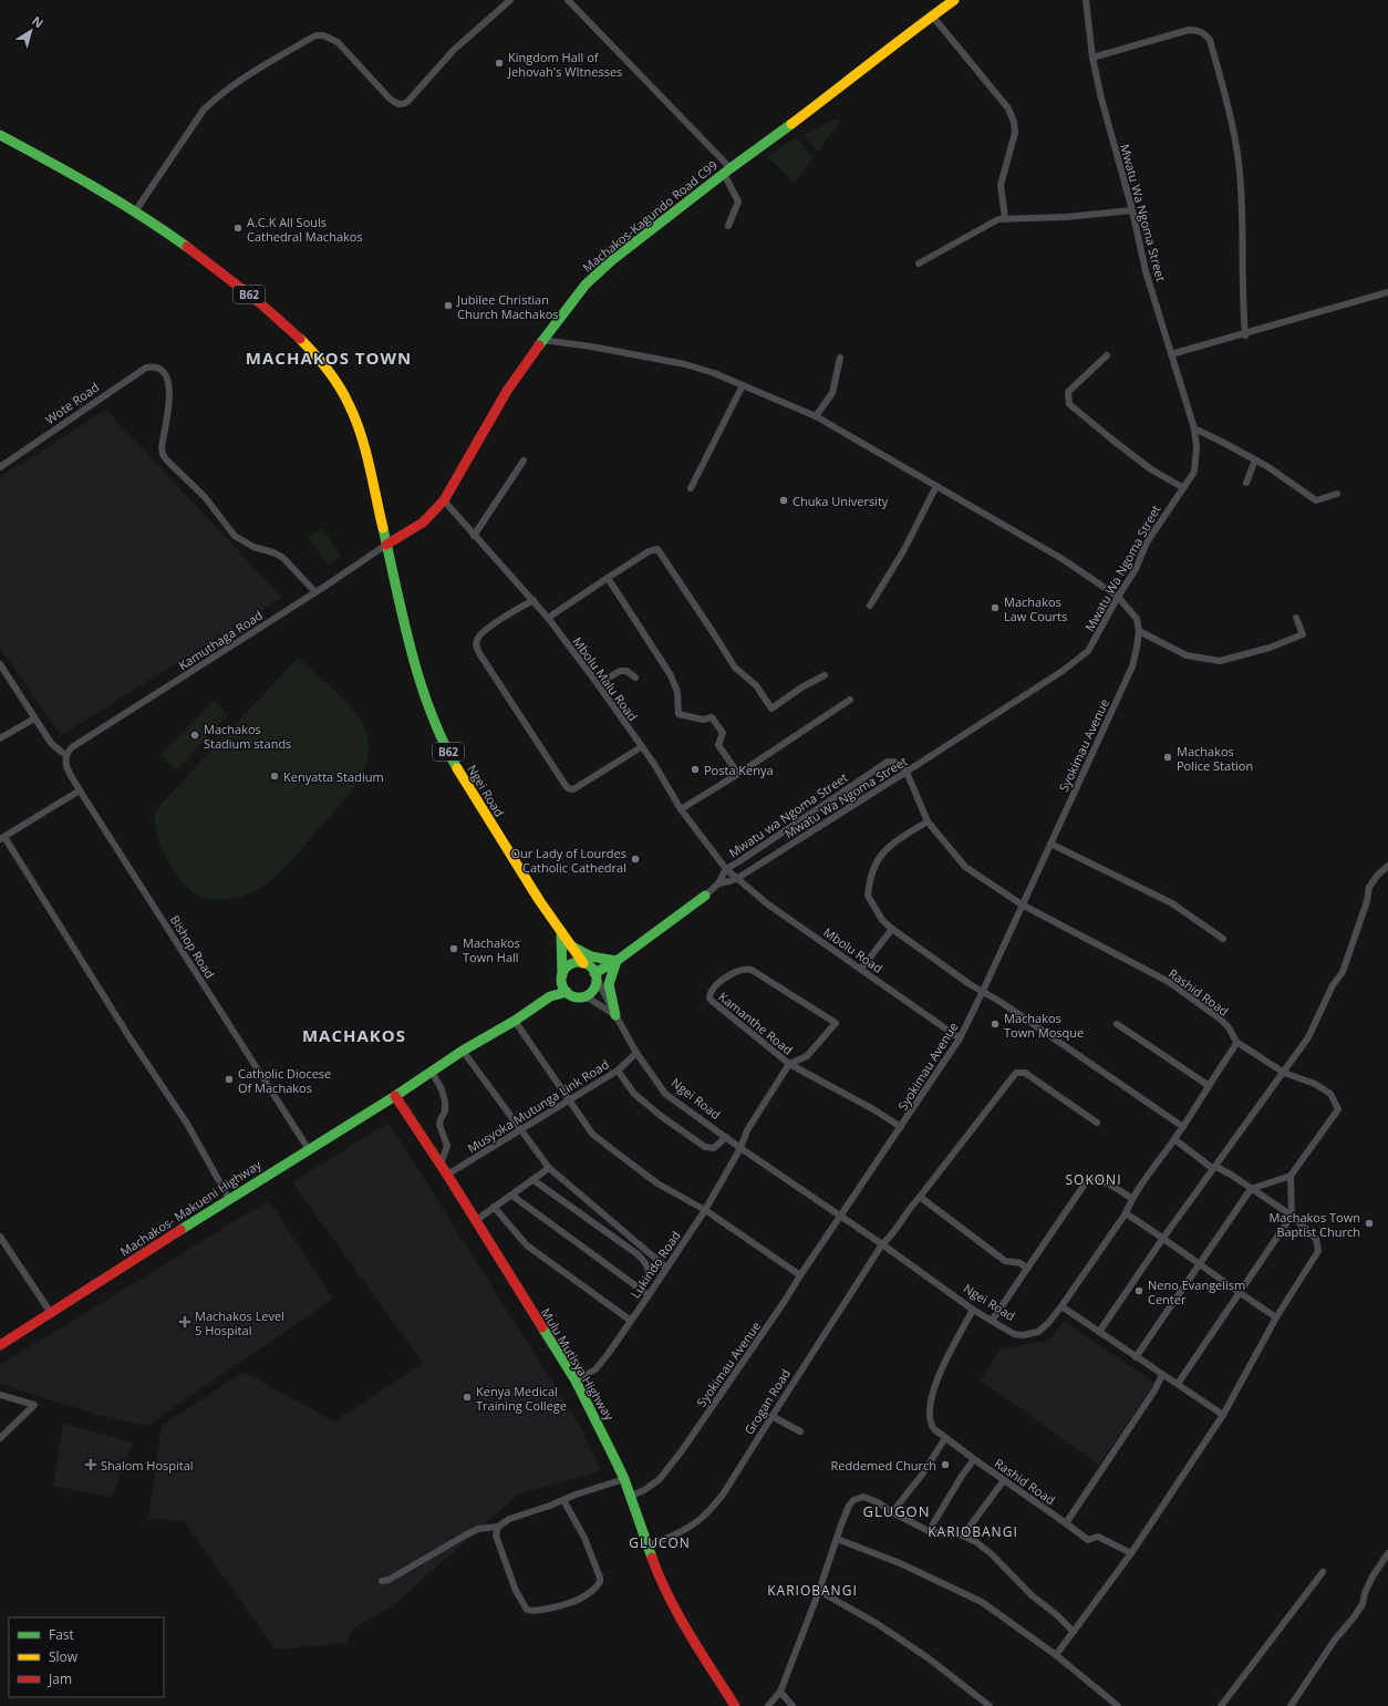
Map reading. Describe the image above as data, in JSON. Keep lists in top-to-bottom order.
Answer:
{
  "streets": {
    "main road": [
      "Machakos-Kagundo Road C99",
      "B62",
      "Ngei Road",
      "Machakos- Makueni Highway",
      "Mulu Mutisya Highway"
    ],
    "street": [
      "Mwatu Wa Ngoma Street",
      "Wote Road",
      "Kamuthaga Road",
      "Mbolu Malu Road",
      "Syokimau Avenue",
      "Mwatu wa Ngoma Street",
      "Bishop Road",
      "Mbolu Road",
      "Rashid Road",
      "Kamanthe Road",
      "Musyoka Mutunga Link Road",
      "Lukindo Road",
      "Grogan Road"
    ]
  },
  "crossings": [
    ["Mwatu Wa Ngoma Street", "Mbolu Malu Road"],
    ["Mwatu Wa Ngoma Street", "Syokimau Avenue"],
    ["Mwatu Wa Ngoma Street", "Mwatu wa Ngoma Street"],
    ["Mwatu Wa Ngoma Street", "Mbolu Road"],
    ["Mwatu Wa Ngoma Street", "Rashid Road"],
    ["Machakos-Kagundo Road C99", "B62"],
    ["Machakos-Kagundo Road C99", "Kamuthaga Road"],
    ["Machakos-Kagundo Road C99", "Mbolu Malu Road"],
    ["Machakos-Kagundo Road C99", "Syokimau Avenue"],
    ["Machakos-Kagundo Road C99", "Ngei Road"],
    ["B62", "Kamuthaga Road"],
    ["B62", "Ngei Road"],
    ["Wote Road", "Kamuthaga Road"],
    ["Kamuthaga Road", "Ngei Road"],
    ["Kamuthaga Road", "Bishop Road"],
    ["Mbolu Malu Road", "Mwatu wa Ngoma Street"],
    ["Mbolu Malu Road", "Mbolu Road"],
    ["Syokimau Avenue", "Ngei Road"],
    ["Syokimau Avenue", "Mbolu Road"],
    ["Syokimau Avenue", "Rashid Road"],
    ["Syokimau Avenue", "Kamanthe Road"],
    ["Syokimau Avenue", "Mulu Mutisya Highway"],
    ["Ngei Road", "Rashid Road"],
    ["Ngei Road", "Musyoka Mutunga Link Road"],
    ["Ngei Road", "Lukindo Road"],
    ["Ngei Road", "Grogan Road"],
    ["Mwatu wa Ngoma Street", "Rashid Road"],
    ["Bishop Road", "Machakos- Makueni Highway"],
    ["Musyoka Mutunga Link Road", "Mulu Mutisya Highway"],
    ["Machakos- Makueni Highway", "Mulu Mutisya Highway"],
    ["Lukindo Road", "Mulu Mutisya Highway"],
    ["Mulu Mutisya Highway", "Grogan Road"]
  ],
  "districts": [
    "MACHAKOS TOWN",
    "MACHAKOS",
    "SOKONI",
    "GLUGON",
    "KARIOBANGI",
    "GLUCON",
    "KARIOBANGI"
  ],
  "places": {
    "other": [
      "Kingdom Hall of Jehovah's WItnesses",
      "A.C.K All Souls Cathedral Machakos",
      "Jubilee Christian Church Machakos",
      "Chuka University",
      "Machakos Law Courts",
      "Machakos Stadium stands",
      "Machakos Police Station",
      "Posta Kenya",
      "Kenyatta Stadium",
      "Our Lady of Lourdes Catholic Cathedral",
      "Machakos Town Hall",
      "Machakos Town Mosque",
      "Catholic Diocese Of Machakos",
      "Machakos Town Baptist Church",
      "Neno Evangelism Center",
      "Kenya Medical Training College",
      "Reddemed Church"
    ],
    "health": ["Machakos Level 5 Hospital", "Shalom Hospital"]
  },
  "legend": ["Fast", "Slow", "Jam"],
  "north": "top right"
}
